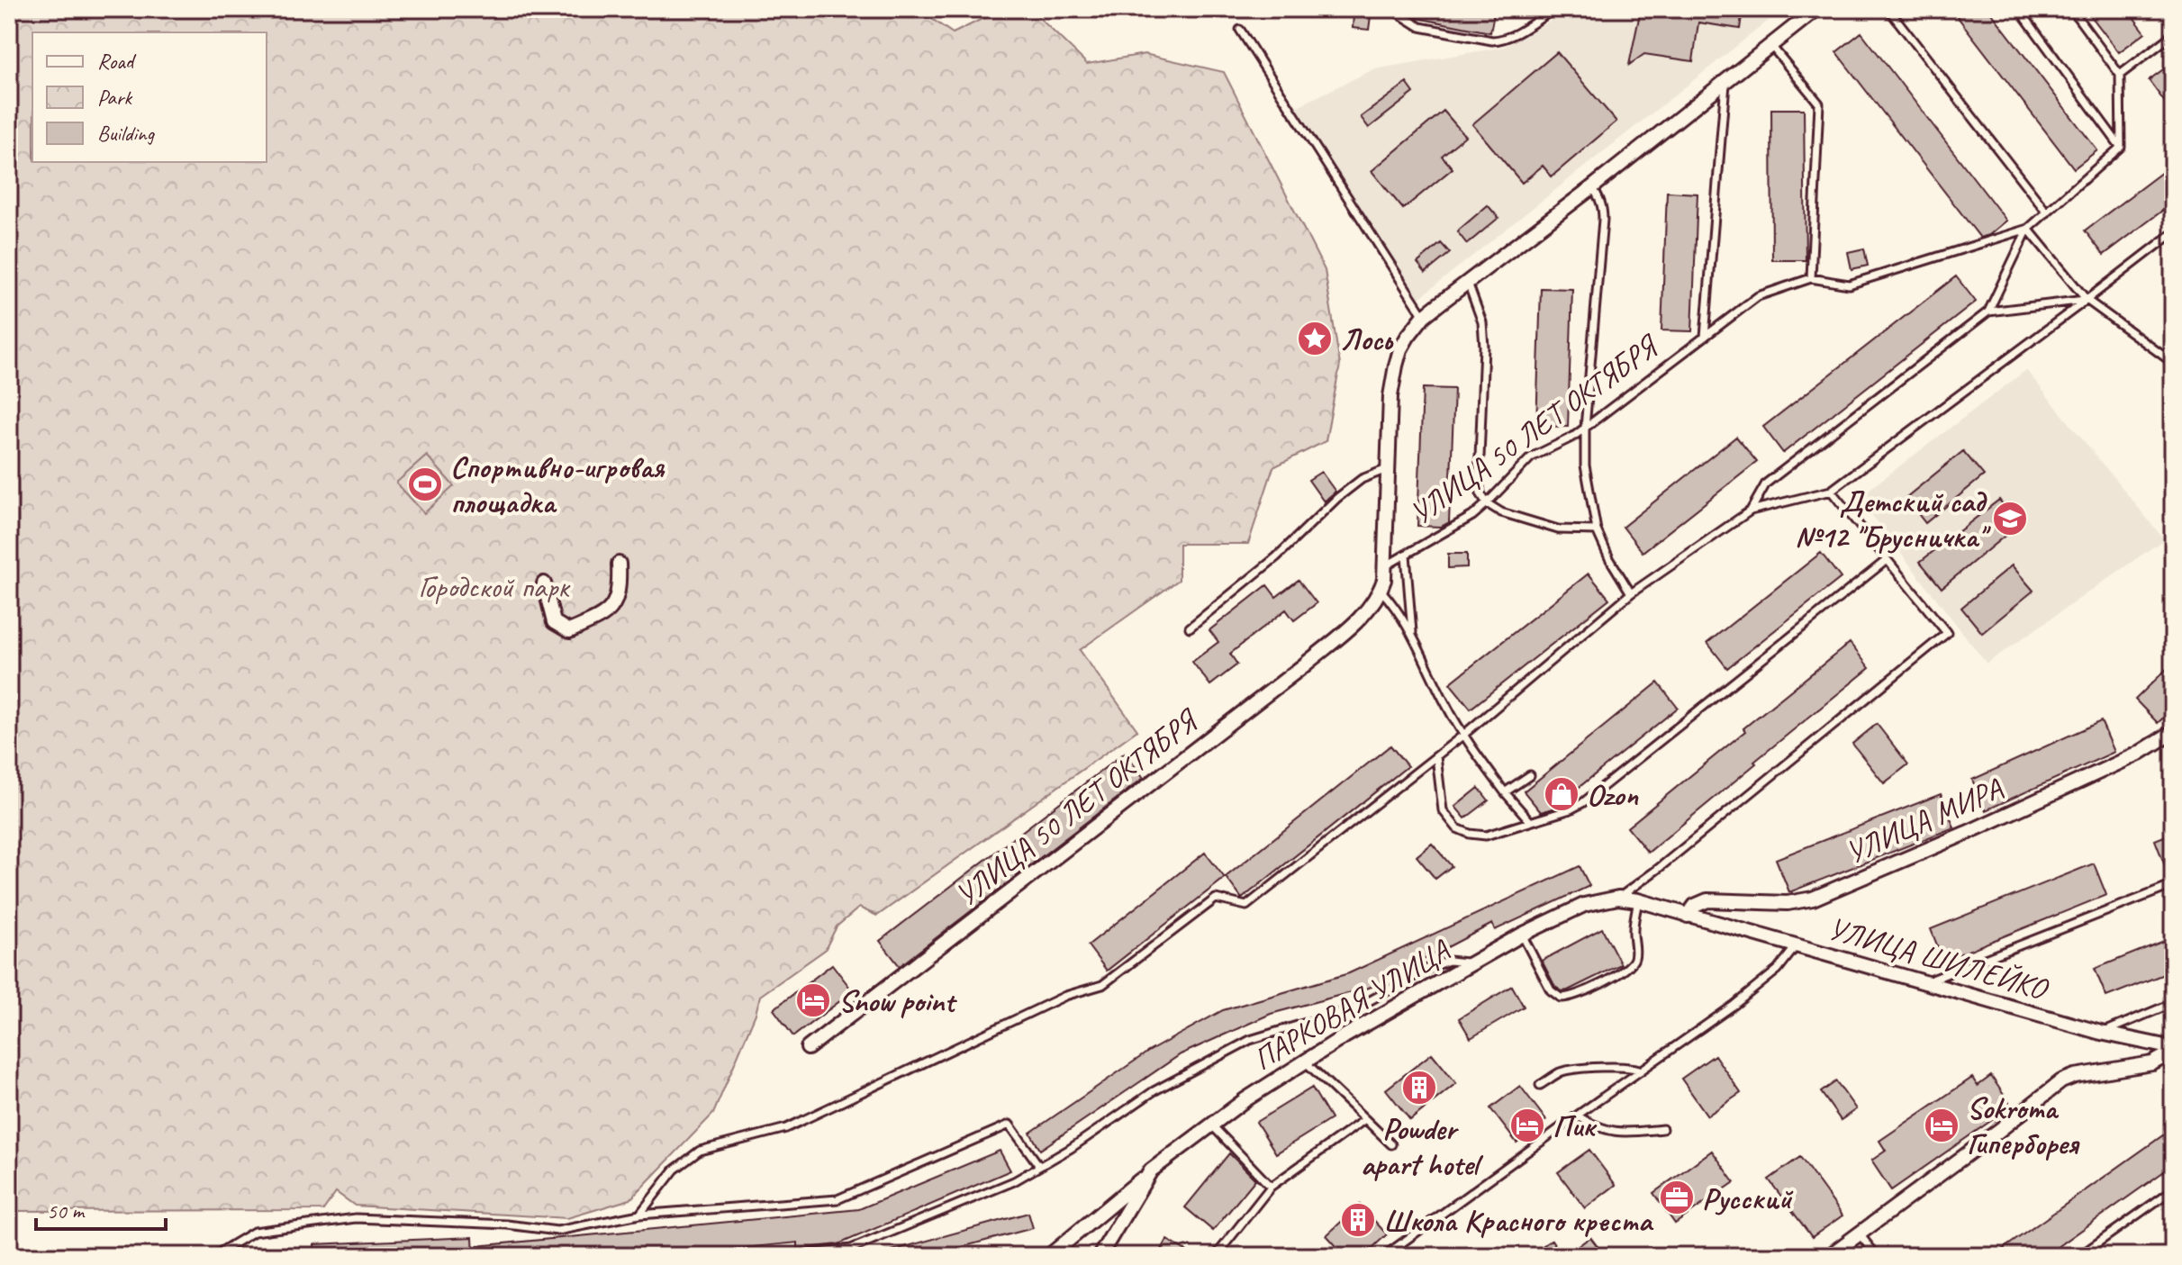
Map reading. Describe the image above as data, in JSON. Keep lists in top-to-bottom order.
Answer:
{
  "streets": {
    "street": [
      "УЛИЦА 50 ЛЕТ ОКТЯБРЯ",
      "УЛИЦА МИРА",
      "УЛИЦА ШИЛЕЙКО",
      "ПАРКОВАЯ УЛИЦА"
    ]
  },
  "crossings": [
    ["УЛИЦА МИРА", "УЛИЦА ШИЛЕЙКО"],
    ["УЛИЦА МИРА", "ПАРКОВАЯ УЛИЦА"],
    ["УЛИЦА ШИЛЕЙКО", "ПАРКОВАЯ УЛИЦА"]
  ],
  "parks": ["Городской парк"],
  "places": {
    "place": ["Лось"],
    "sports": ["Спортивно-игровая площадка"],
    "school or university": ["Детский сад №12 \"Брусничка\""],
    "shop": ["Ozon"],
    "hotel": ["Snow point", "Пик", "Sokroma Гиперборея"],
    "building": ["Powder apart hotel", "Школа Красного креста"],
    "office": ["Русский"]
  },
  "legend": ["Road", "Park", "Building"],
  "scale_bar": "50 m"
}
